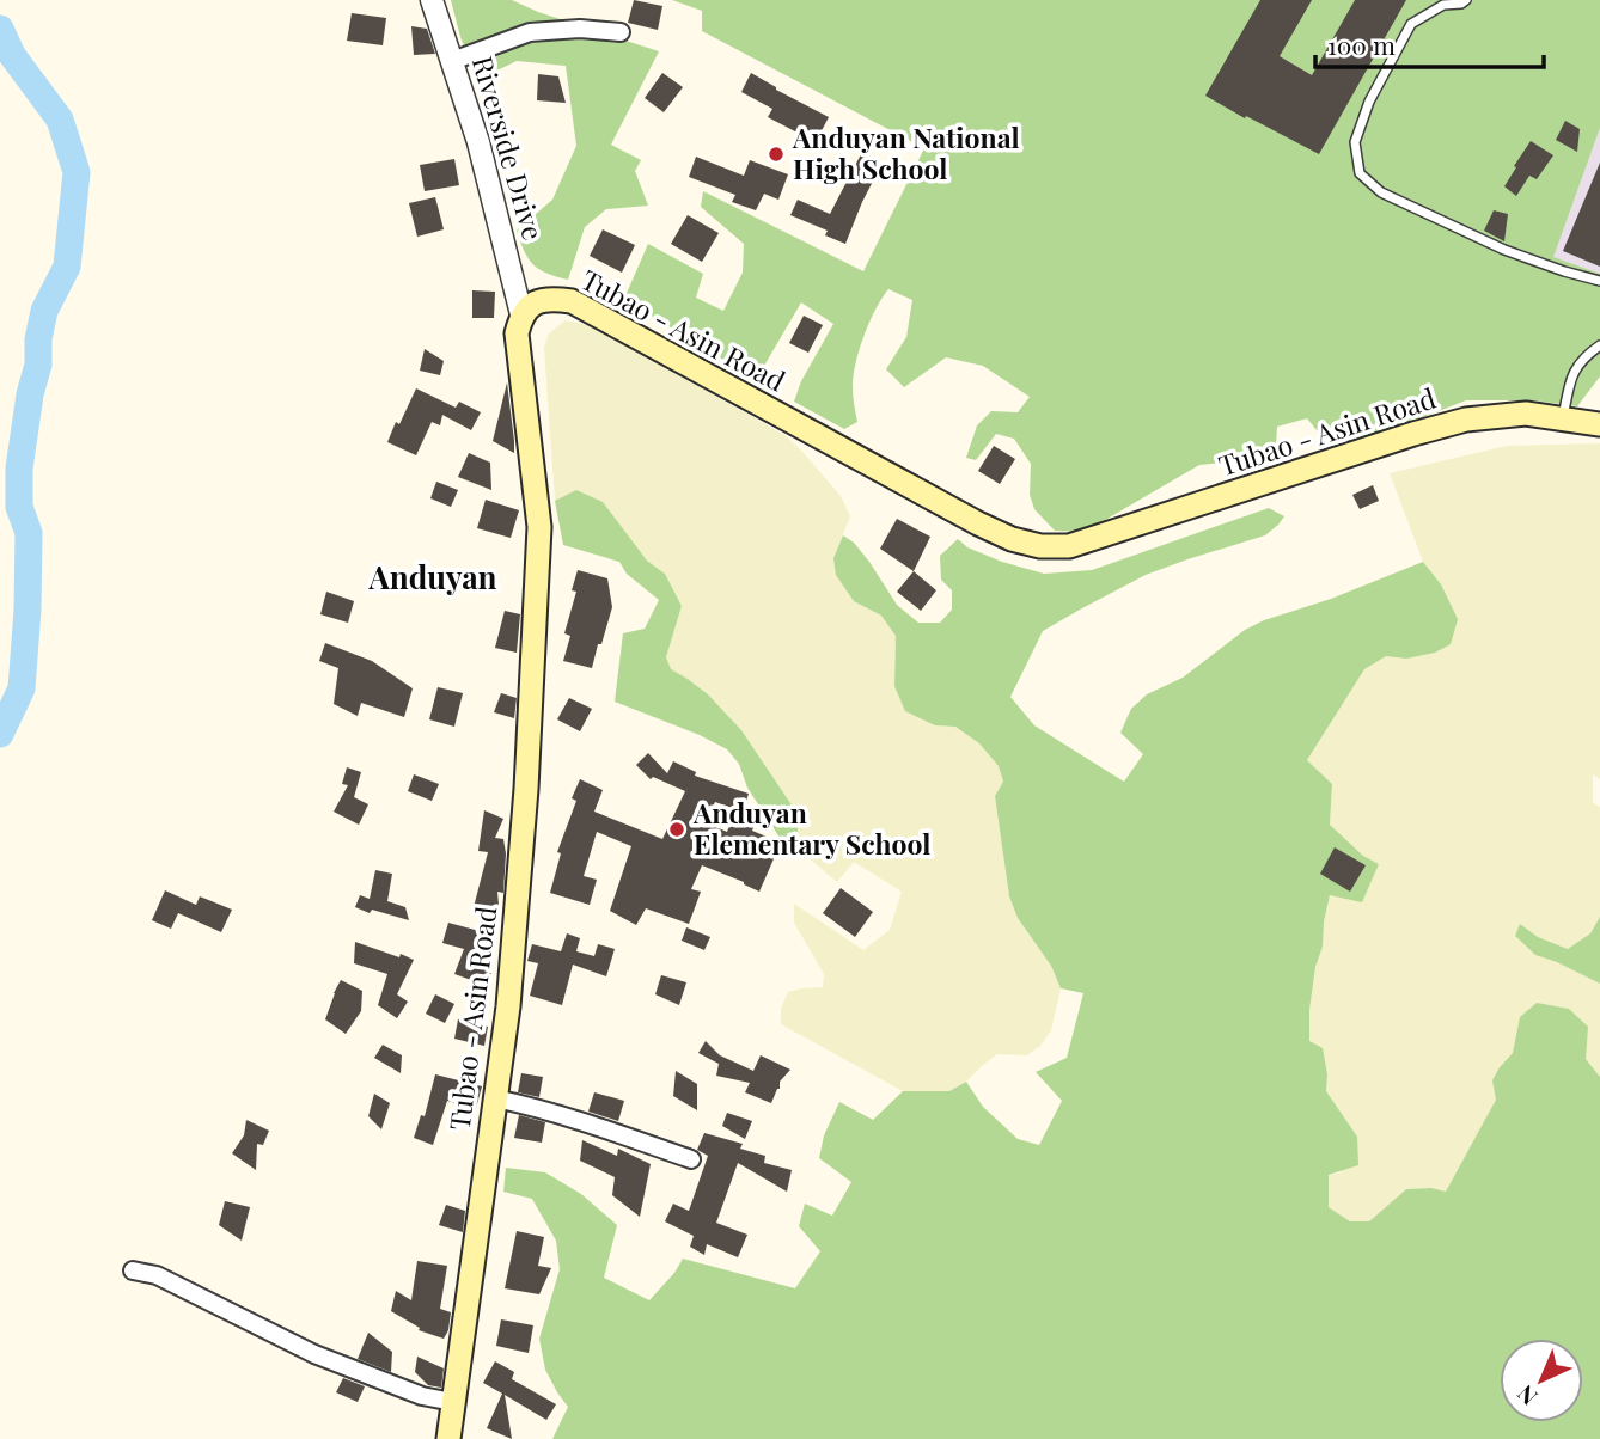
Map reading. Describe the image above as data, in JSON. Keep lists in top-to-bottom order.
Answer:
{
  "streets": {
    "main road": ["Tubao - Asin Road"],
    "street": ["Riverside Drive"]
  },
  "crossings": [
    ["Riverside Drive", "Tubao - Asin Road"]
  ],
  "districts": ["Anduyan"],
  "places": ["Anduyan National High School", "Anduyan Elementary School"],
  "scale_bar": "100 m",
  "north": "bottom left"
}
